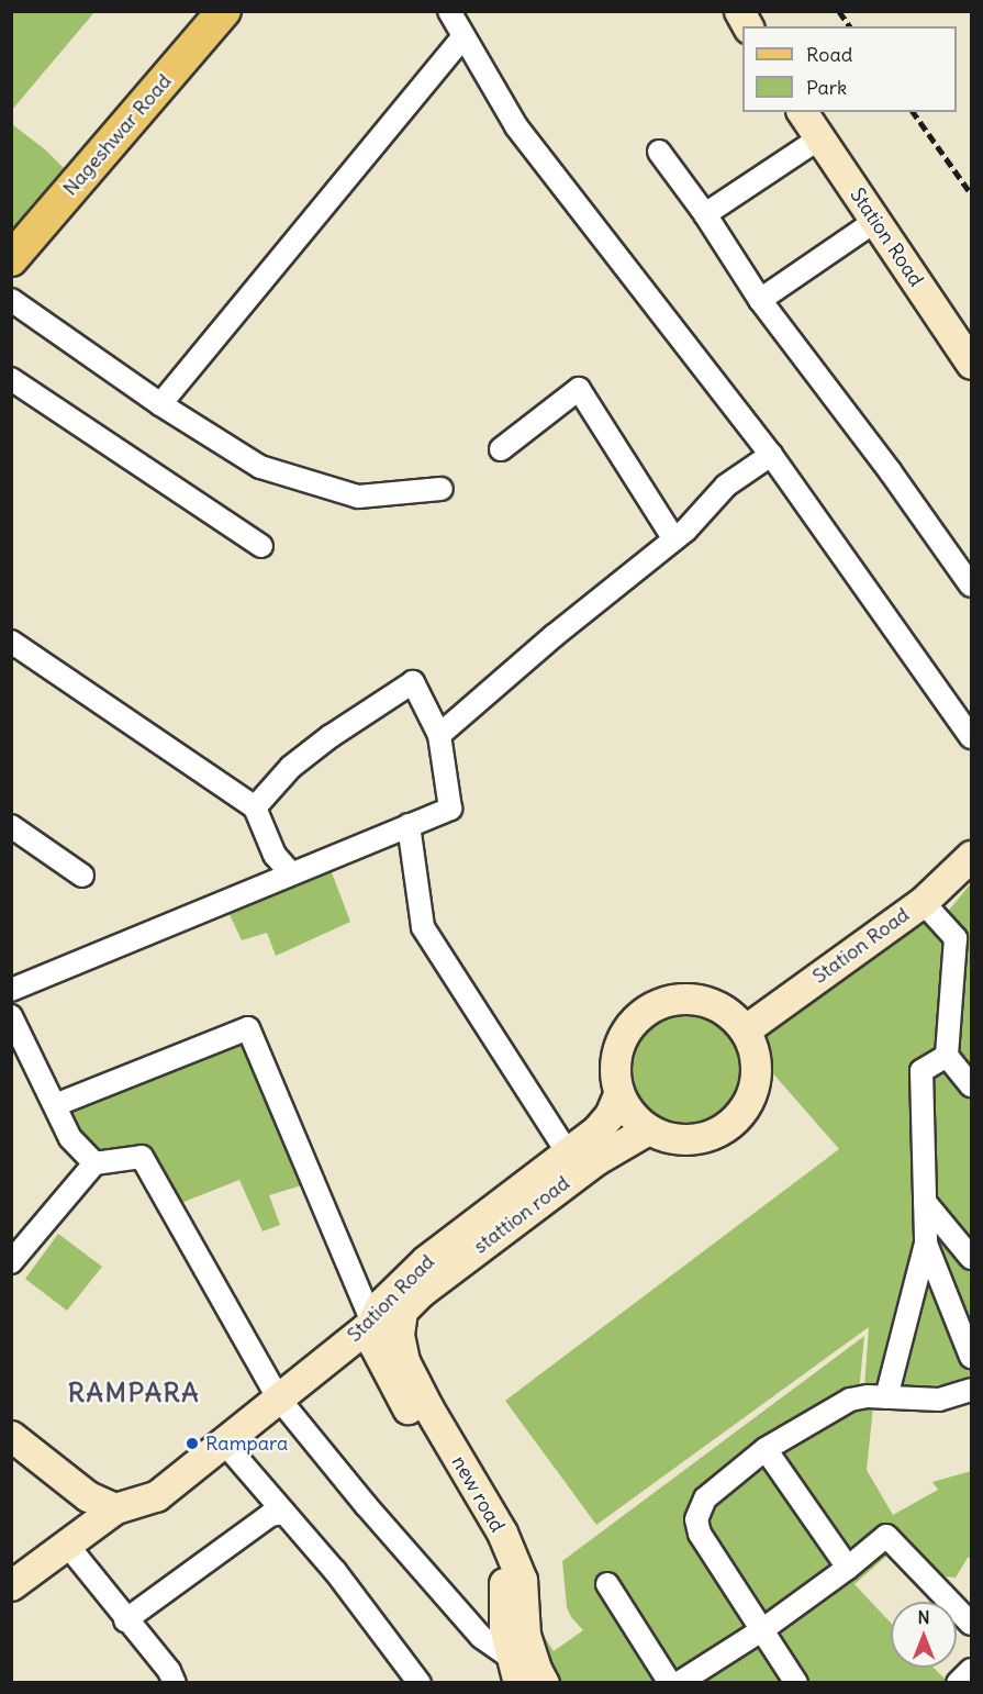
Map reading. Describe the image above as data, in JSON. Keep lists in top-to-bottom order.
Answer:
{
  "streets": {
    "main road": [
      "Nageshwar Road",
      "Station Road",
      "stattion road",
      "new road"
    ]
  },
  "crossings": [
    ["Station Road", "stattion road"],
    ["Station Road", "new road"],
    ["stattion road", "new road"]
  ],
  "districts": ["RAMPARA"],
  "places": ["Rampara"],
  "legend": ["Road", "Park"],
  "north": "top"
}
